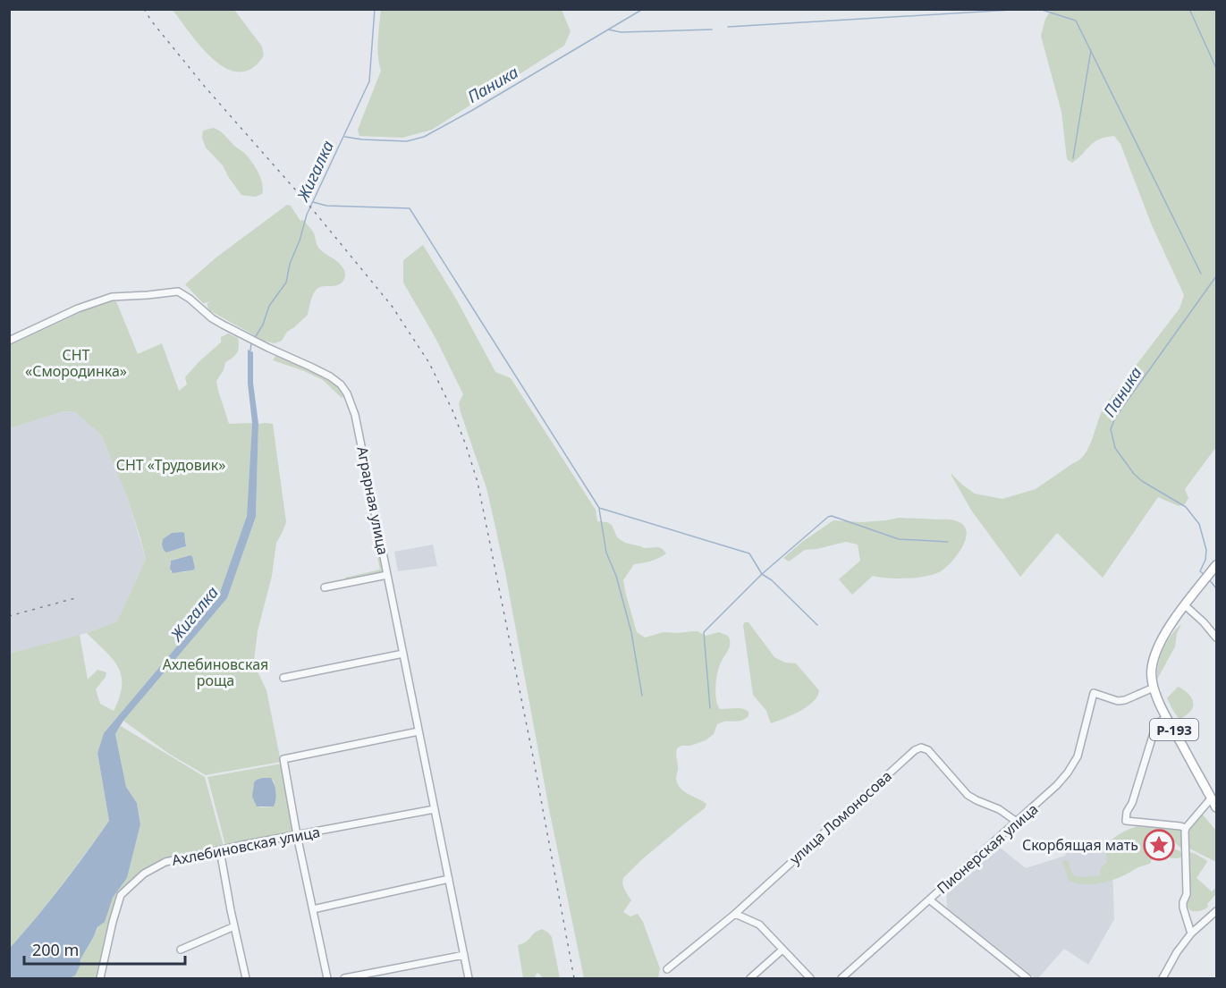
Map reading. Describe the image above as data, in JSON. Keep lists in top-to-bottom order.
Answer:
{
  "streets": {
    "main road": ["Р-193"],
    "street": [
      "Аграрная улица",
      "улица Ломоносова",
      "Ахлебиновская улица",
      "Пионерская улица"
    ]
  },
  "crossings": [
    ["Аграрная улица", "Ахлебиновская улица"],
    ["Р-193", "Пионерская улица"],
    ["улица Ломоносова", "Пионерская улица"]
  ],
  "water": ["Паника", "Жигалка"],
  "parks": ["СНТ «Смородинка»", "СНТ «Трудовик»", "Ахлебиновская роща"],
  "places": {
    "place": ["Скорбящая мать"]
  },
  "scale_bar": "200 m"
}
